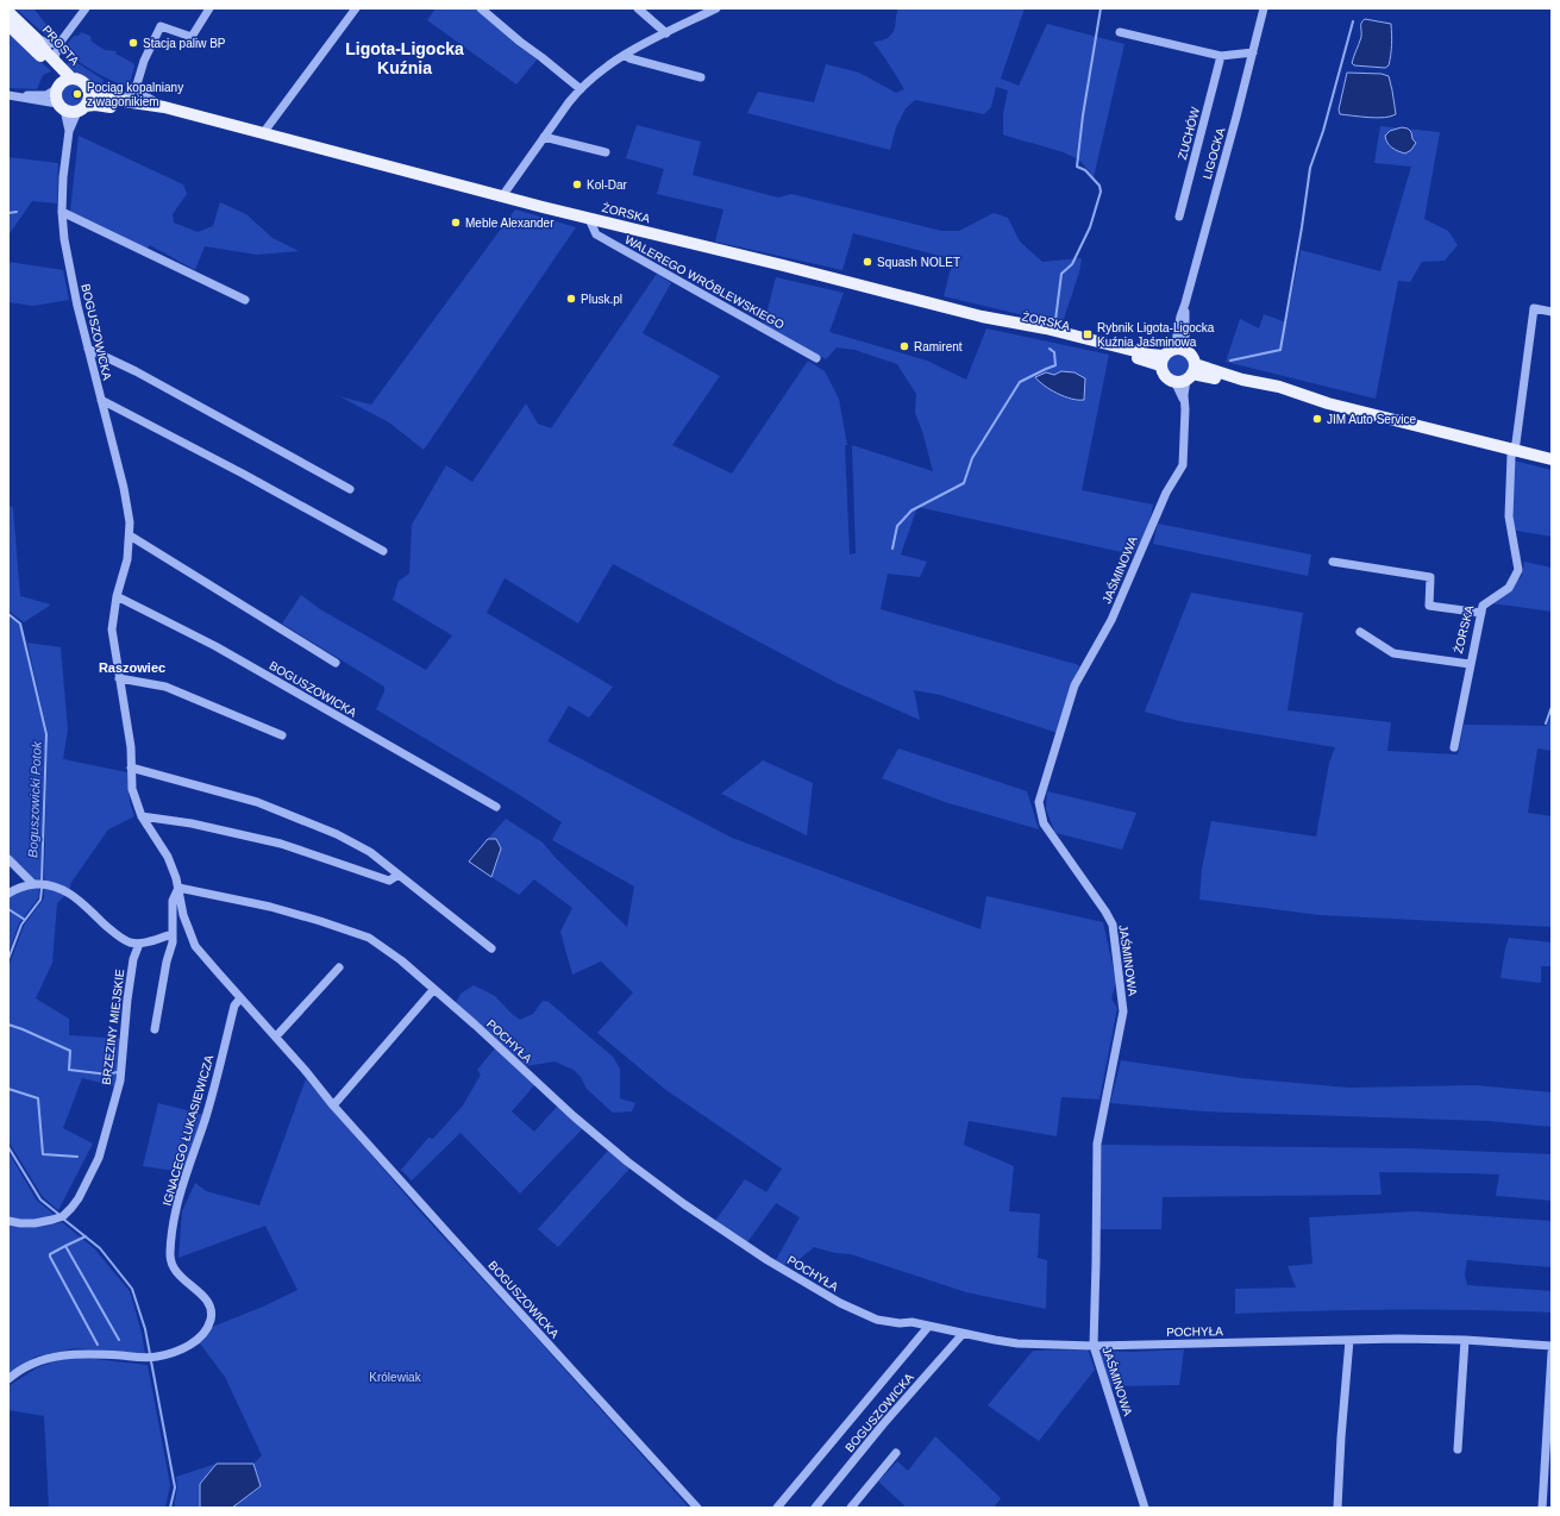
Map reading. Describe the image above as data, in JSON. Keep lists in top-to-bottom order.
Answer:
{
  "streets": {
    "main road": ["PROSTA", "ŻORSKA"],
    "street": [
      "ZUCHÓW",
      "LIGOCKA",
      "WALEREGO WRÓBLEWSKIEGO",
      "BOGUSZOWICKA",
      "JAŚMINOWA",
      "BRZEZINY MIEJSKIE",
      "POCHYŁA",
      "IGNACEGO ŁUKASIEWICZA"
    ]
  },
  "crossings": [
    ["PROSTA", "ŻORSKA"],
    ["PROSTA", "BOGUSZOWICKA"],
    ["LIGOCKA", "ŻORSKA"],
    ["LIGOCKA", "JAŚMINOWA"],
    ["ŻORSKA", "WALEREGO WRÓBLEWSKIEGO"],
    ["ŻORSKA", "BOGUSZOWICKA"],
    ["ŻORSKA", "JAŚMINOWA"],
    ["BOGUSZOWICKA", "POCHYŁA"],
    ["BOGUSZOWICKA", "IGNACEGO ŁUKASIEWICZA"],
    ["JAŚMINOWA", "POCHYŁA"]
  ],
  "districts": ["Ligota-Ligocka Kuźnia", "Raszowiec"],
  "water": ["Boguszowicki Potok"],
  "parks": ["Królewiak"],
  "places": {
    "other": [
      "Stacja paliw BP",
      "Pociąg kopalniany z wagonikiem",
      "Kol-Dar",
      "Meble Alexander",
      "Squash NOLET",
      "Plusk.pl",
      "Ramirent",
      "JIM Auto Service"
    ],
    "transit": ["Rybnik Ligota-Ligocka Kuźnia Jaśminowa"]
  }
}
